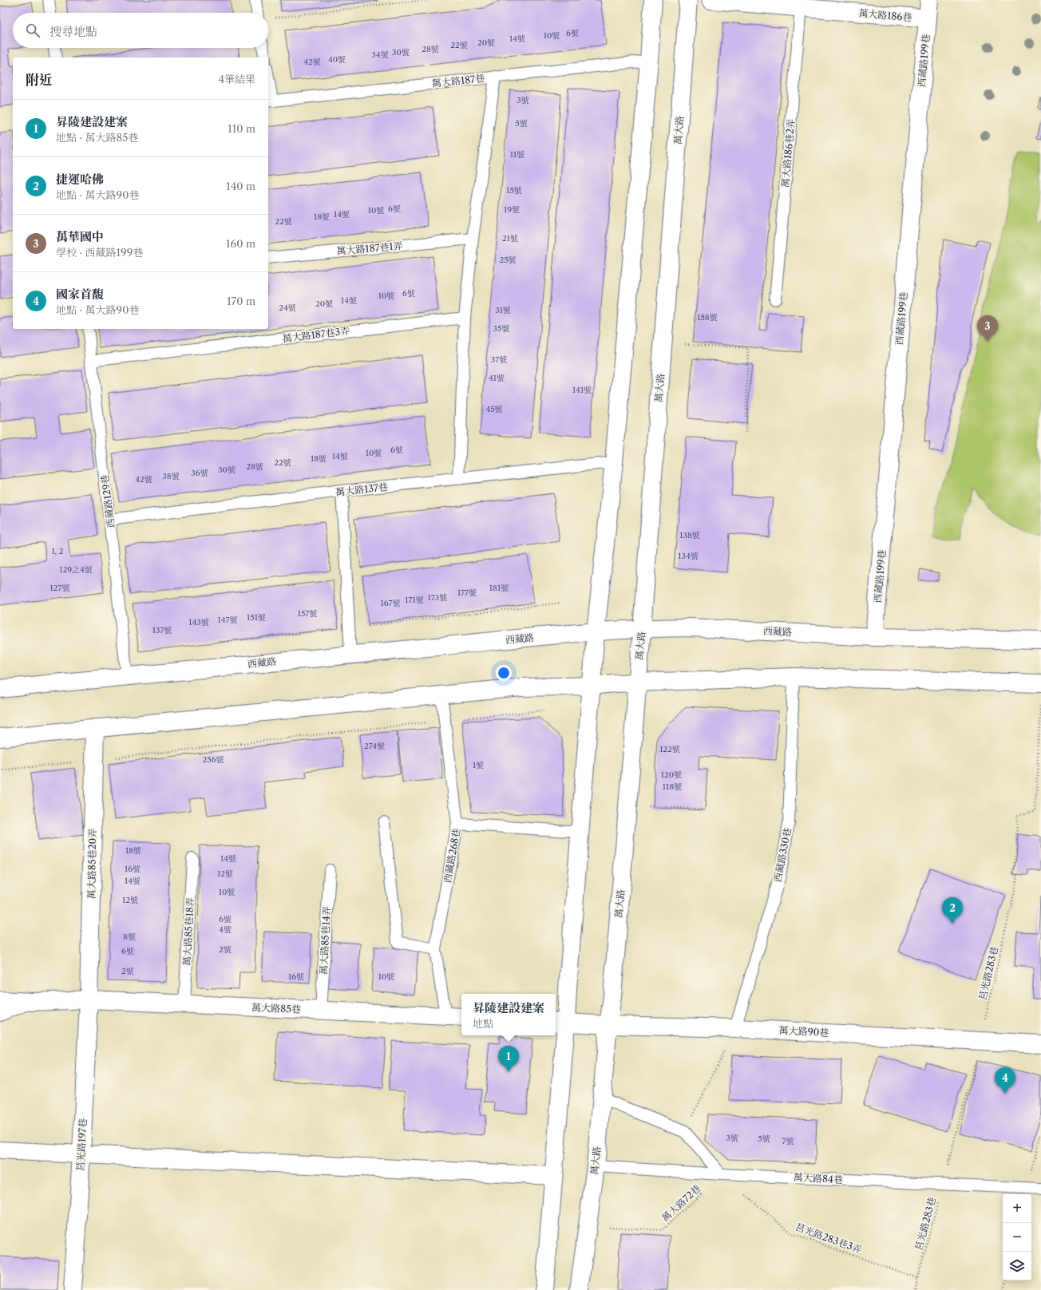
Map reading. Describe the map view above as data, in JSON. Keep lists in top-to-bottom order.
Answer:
{
  "streets": {
    "street": [
      "萬大路186巷",
      "西藏路199巷",
      "萬大路",
      "西藏路",
      "萬大路85巷20弄",
      "萬大路85巷",
      "萬大路90巷",
      "莒光路197巷"
    ],
    "lane": [
      "萬大路187巷",
      "萬大路186巷2弄",
      "萬大路187巷1弄",
      "萬大路187巷3弄",
      "萬大路137巷",
      "西藏路129巷",
      "西藏路330巷",
      "西藏路268巷",
      "萬大路85巷18弄",
      "萬大路85巷14弄",
      "萬大路84巷"
    ],
    "path": ["莒光路283巷", "萬大路72巷", "莒光路283巷3弄"]
  },
  "crossings": [
    ["萬大路186巷", "西藏路199巷"],
    ["萬大路186巷", "萬大路186巷2弄"],
    ["西藏路199巷", "西藏路"],
    ["萬大路", "西藏路"],
    ["萬大路", "萬大路90巷"],
    ["萬大路", "萬大路84巷"],
    ["萬大路", "萬大路72巷"],
    ["萬大路187巷3弄", "西藏路129巷"],
    ["萬大路137巷", "西藏路129巷"],
    ["西藏路129巷", "西藏路"],
    ["西藏路330巷", "萬大路90巷"],
    ["西藏路268巷", "萬大路85巷"],
    ["萬大路85巷20弄", "萬大路85巷"],
    ["萬大路85巷20弄", "莒光路197巷"],
    ["萬大路85巷18弄", "萬大路85巷"],
    ["萬大路85巷14弄", "萬大路85巷"],
    ["莒光路283巷", "萬大路90巷"],
    ["莒光路283巷", "萬大路84巷"],
    ["莒光路283巷", "莒光路283巷3弄"],
    ["萬大路85巷", "莒光路197巷"],
    ["萬大路84巷", "萬大路72巷"],
    ["萬大路84巷", "莒光路283巷3弄"],
    ["萬大路72巷", "莒光路283巷3弄"]
  ],
  "house_numbers": [
    "6號",
    "10號",
    "14號",
    "20號",
    "22號",
    "28號",
    "30號",
    "34號",
    "40號",
    "42號",
    "3號",
    "5號",
    "11號",
    "15號",
    "6號",
    "19號",
    "10號",
    "14號",
    "18號",
    "22號",
    "21號",
    "25號",
    "6號",
    "10號",
    "14號",
    "20號",
    "24號",
    "31號",
    "158號",
    "35號",
    "37號",
    "41號",
    "141號",
    "45號",
    "6號",
    "10號",
    "14號",
    "18號",
    "22號",
    "28號",
    "30號",
    "36號",
    "38號",
    "42號",
    "138號",
    "1, 2",
    "134號",
    "129之4號",
    "127號",
    "181號",
    "177號",
    "173號",
    "171號",
    "167號",
    "157號",
    "151號",
    "147號",
    "143號",
    "137號",
    "274號",
    "122號",
    "256號",
    "1號",
    "120號",
    "118號",
    "18號",
    "14號",
    "16號",
    "12號",
    "14號",
    "10號",
    "12號",
    "6號",
    "4號",
    "8號",
    "2號",
    "6號",
    "2號",
    "16號",
    "10號",
    "3號",
    "5號",
    "7號"
  ],
  "page": {
    "search": "搜尋地點",
    "heading": ["附近", "4筆結果"],
    "list": [
      {
        "mark": "1",
        "name": "昇陵建設建案",
        "note": "地點 · 萬大路85巷",
        "value": "110 m"
      },
      {
        "mark": "2",
        "name": "捷運哈佛",
        "note": "地點 · 萬大路90巷",
        "value": "140 m"
      },
      {
        "mark": "3",
        "name": "萬華國中",
        "note": "學校 · 西藏路199巷",
        "value": "160 m"
      },
      {
        "mark": "4",
        "name": "國家首馥",
        "note": "地點 · 萬大路90巷",
        "value": "170 m"
      }
    ],
    "pins": [
      "3",
      "2",
      "1",
      "4"
    ],
    "popup": ["昇陵建設建案", "地點"],
    "map_buttons": ["+", "−"]
  }
}
